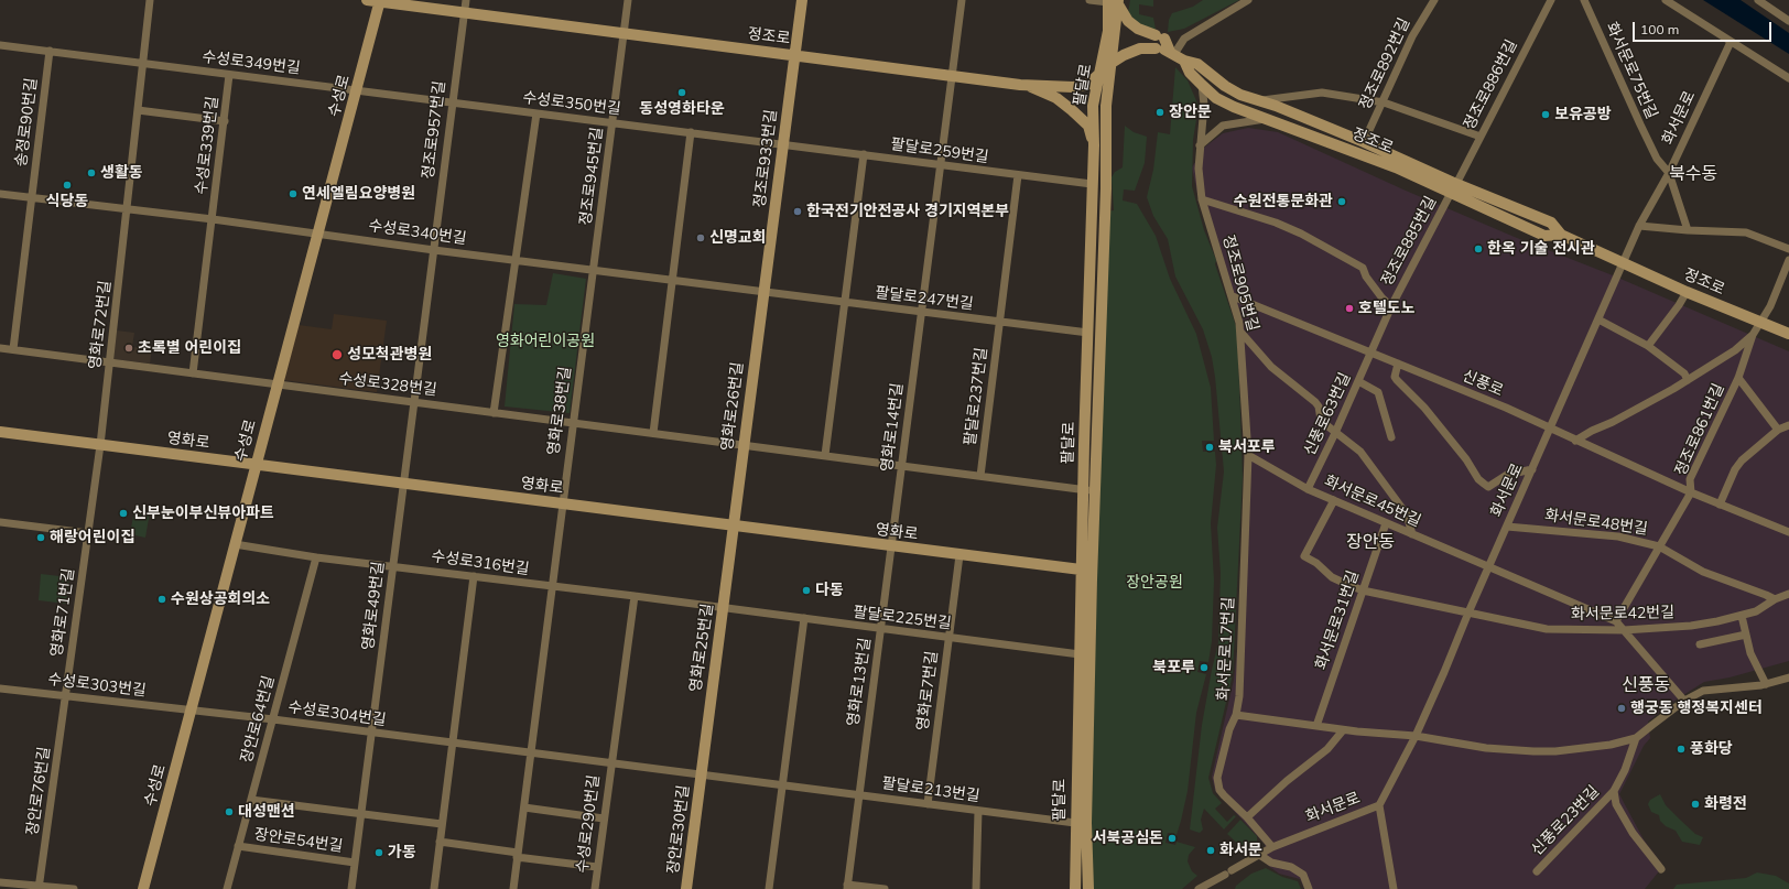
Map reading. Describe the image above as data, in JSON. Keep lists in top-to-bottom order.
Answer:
{
  "streets": {
    "street": [
      "정조로",
      "수성로349번길",
      "정조로892번길",
      "화서문로75번길",
      "팔달로",
      "정조로886번길",
      "수성로",
      "수성로350번길",
      "화서문로",
      "송정로90번길",
      "정조로957번길",
      "수성로339번길",
      "팔달로259번길",
      "정조로933번길",
      "정조로945번길",
      "수성로340번길",
      "정조로885번길",
      "정조로905번길",
      "팔달로247번길",
      "영화로72번길",
      "신풍로",
      "수성로328번길",
      "팔달로237번길",
      "영화로26번길",
      "영화로38번길",
      "신풍로63번길",
      "영화로14번길",
      "정조로861번길",
      "영화로",
      "화서문로45번길",
      "화서문로48번길",
      "수성로316번길",
      "영화로49번길",
      "영화로71번길",
      "화서문로42번길",
      "팔달로225번길",
      "화서문로31번길",
      "영화로25번길",
      "화서문로17번길",
      "영화로13번길",
      "수성로303번길",
      "영화로7번길",
      "수성로304번길",
      "장안로64번길",
      "팔달로213번길",
      "장안로76번길",
      "신풍로23번길",
      "수성로290번길",
      "장안로30번길",
      "장안로54번길"
    ]
  },
  "crossings": [
    ["정조로", "정조로892번길"],
    ["정조로", "팔달로"],
    ["정조로", "정조로886번길"],
    ["정조로", "수성로"],
    ["정조로", "화서문로"],
    ["정조로", "정조로957번길"],
    ["정조로", "정조로933번길"],
    ["정조로", "정조로945번길"],
    ["정조로", "정조로885번길"],
    ["정조로", "정조로905번길"],
    ["정조로", "영화로14번길"],
    ["정조로", "정조로861번길"],
    ["수성로349번길", "수성로"],
    ["수성로349번길", "수성로350번길"],
    ["수성로349번길", "송정로90번길"],
    ["수성로349번길", "수성로339번길"],
    ["수성로349번길", "영화로72번길"],
    ["화서문로75번길", "화서문로"],
    ["팔달로", "팔달로259번길"],
    ["팔달로", "팔달로247번길"],
    ["팔달로", "영화로"],
    ["팔달로", "팔달로225번길"],
    ["팔달로", "팔달로213번길"],
    ["정조로886번길", "정조로885번길"],
    ["수성로", "수성로350번길"],
    ["수성로", "수성로339번길"],
    ["수성로", "수성로340번길"],
    ["수성로", "수성로328번길"],
    ["수성로", "영화로"],
    ["수성로", "수성로316번길"],
    ["수성로", "수성로303번길"],
    ["수성로", "수성로304번길"],
    ["수성로350번길", "정조로957번길"],
    ["수성로350번길", "팔달로259번길"],
    ["수성로350번길", "정조로933번길"],
    ["수성로350번길", "정조로945번길"],
    ["화서문로", "신풍로"],
    ["화서문로", "화서문로45번길"],
    ["화서문로", "화서문로48번길"],
    ["화서문로", "화서문로42번길"],
    ["화서문로", "화서문로17번길"],
    ["송정로90번길", "수성로328번길"],
    ["정조로957번길", "수성로340번길"],
    ["정조로957번길", "수성로328번길"],
    ["정조로957번길", "영화로49번길"],
    ["수성로339번길", "수성로340번길"],
    ["수성로339번길", "영화로72번길"],
    ["팔달로259번길", "정조로933번길"],
    ["팔달로259번길", "영화로14번길"],
    ["정조로933번길", "수성로340번길"],
    ["정조로933번길", "팔달로247번길"],
    ["정조로933번길", "영화로26번길"],
    ["정조로945번길", "수성로340번길"],
    ["정조로945번길", "영화로38번길"],
    ["수성로340번길", "팔달로247번길"],
    ["수성로340번길", "영화로26번길"],
    ["수성로340번길", "영화로38번길"],
    ["정조로885번길", "신풍로"],
    ["정조로885번길", "신풍로63번길"],
    ["정조로905번길", "신풍로"],
    ["정조로905번길", "화서문로45번길"],
    ["정조로905번길", "화서문로17번길"],
    ["팔달로247번길", "팔달로237번길"],
    ["팔달로247번길", "영화로26번길"],
    ["팔달로247번길", "영화로14번길"],
    ["영화로72번길", "수성로328번길"],
    ["영화로72번길", "영화로"],
    ["영화로72번길", "영화로71번길"],
    ["신풍로", "신풍로63번길"],
    ["신풍로", "정조로861번길"],
    ["수성로328번길", "영화로26번길"],
    ["수성로328번길", "영화로38번길"],
    ["수성로328번길", "영화로49번길"],
    ["영화로26번길", "영화로"],
    ["영화로26번길", "영화로25번길"],
    ["영화로38번길", "영화로"],
    ["신풍로63번길", "화서문로45번길"],
    ["영화로14번길", "영화로"],
    ["영화로14번길", "영화로13번길"],
    ["영화로", "영화로49번길"],
    ["영화로", "영화로71번길"],
    ["영화로", "영화로25번길"],
    ["영화로", "영화로13번길"],
    ["영화로", "영화로7번길"],
    ["화서문로45번길", "화서문로42번길"],
    ["화서문로45번길", "화서문로31번길"],
    ["화서문로45번길", "화서문로17번길"],
    ["화서문로48번길", "화서문로42번길"],
    ["수성로316번길", "영화로49번길"],
    ["수성로316번길", "팔달로225번길"],
    ["수성로316번길", "영화로25번길"],
    ["수성로316번길", "장안로64번길"],
    ["영화로49번길", "수성로304번길"],
    ["영화로49번길", "장안로54번길"],
    ["영화로71번길", "수성로303번길"],
    ["영화로71번길", "장안로76번길"],
    ["화서문로42번길", "화서문로31번길"],
    ["팔달로225번길", "영화로25번길"],
    ["팔달로225번길", "영화로13번길"],
    ["팔달로225번길", "영화로7번길"],
    ["영화로25번길", "수성로304번길"],
    ["영화로25번길", "팔달로213번길"],
    ["영화로25번길", "장안로30번길"],
    ["영화로13번길", "팔달로213번길"],
    ["수성로303번길", "수성로304번길"],
    ["수성로303번길", "장안로76번길"],
    ["영화로7번길", "팔달로213번길"],
    ["수성로304번길", "장안로64번길"],
    ["수성로304번길", "팔달로213번길"],
    ["수성로304번길", "수성로290번길"],
    ["수성로304번길", "장안로30번길"],
    ["수성로304번길", "장안로54번길"],
    ["장안로64번길", "장안로54번길"],
    ["팔달로213번길", "장안로30번길"]
  ],
  "districts": ["북수동", "장안동", "신풍동"],
  "parks": ["영화어린이공원", "장안공원"],
  "places": [
    "동성영화타운",
    "장안문",
    "보유공방",
    "생활동",
    "식당동",
    "연세엘림요양병원",
    "수원전통문화관",
    "한국전기안전공사 경기지역본부",
    "신명교회",
    "한옥 기술 전시관",
    "호텔도노",
    "초록별 어린이집",
    "성모척관병원",
    "북서포루",
    "신부눈이부신뷰아파트",
    "해랑어린이집",
    "다동",
    "수원상공회의소",
    "북포루",
    "행궁동 행정복지센터",
    "풍화당",
    "화령전",
    "대성맨션",
    "서북공심돈",
    "화서문",
    "가동"
  ],
  "scale_bar": "100 m"
}
